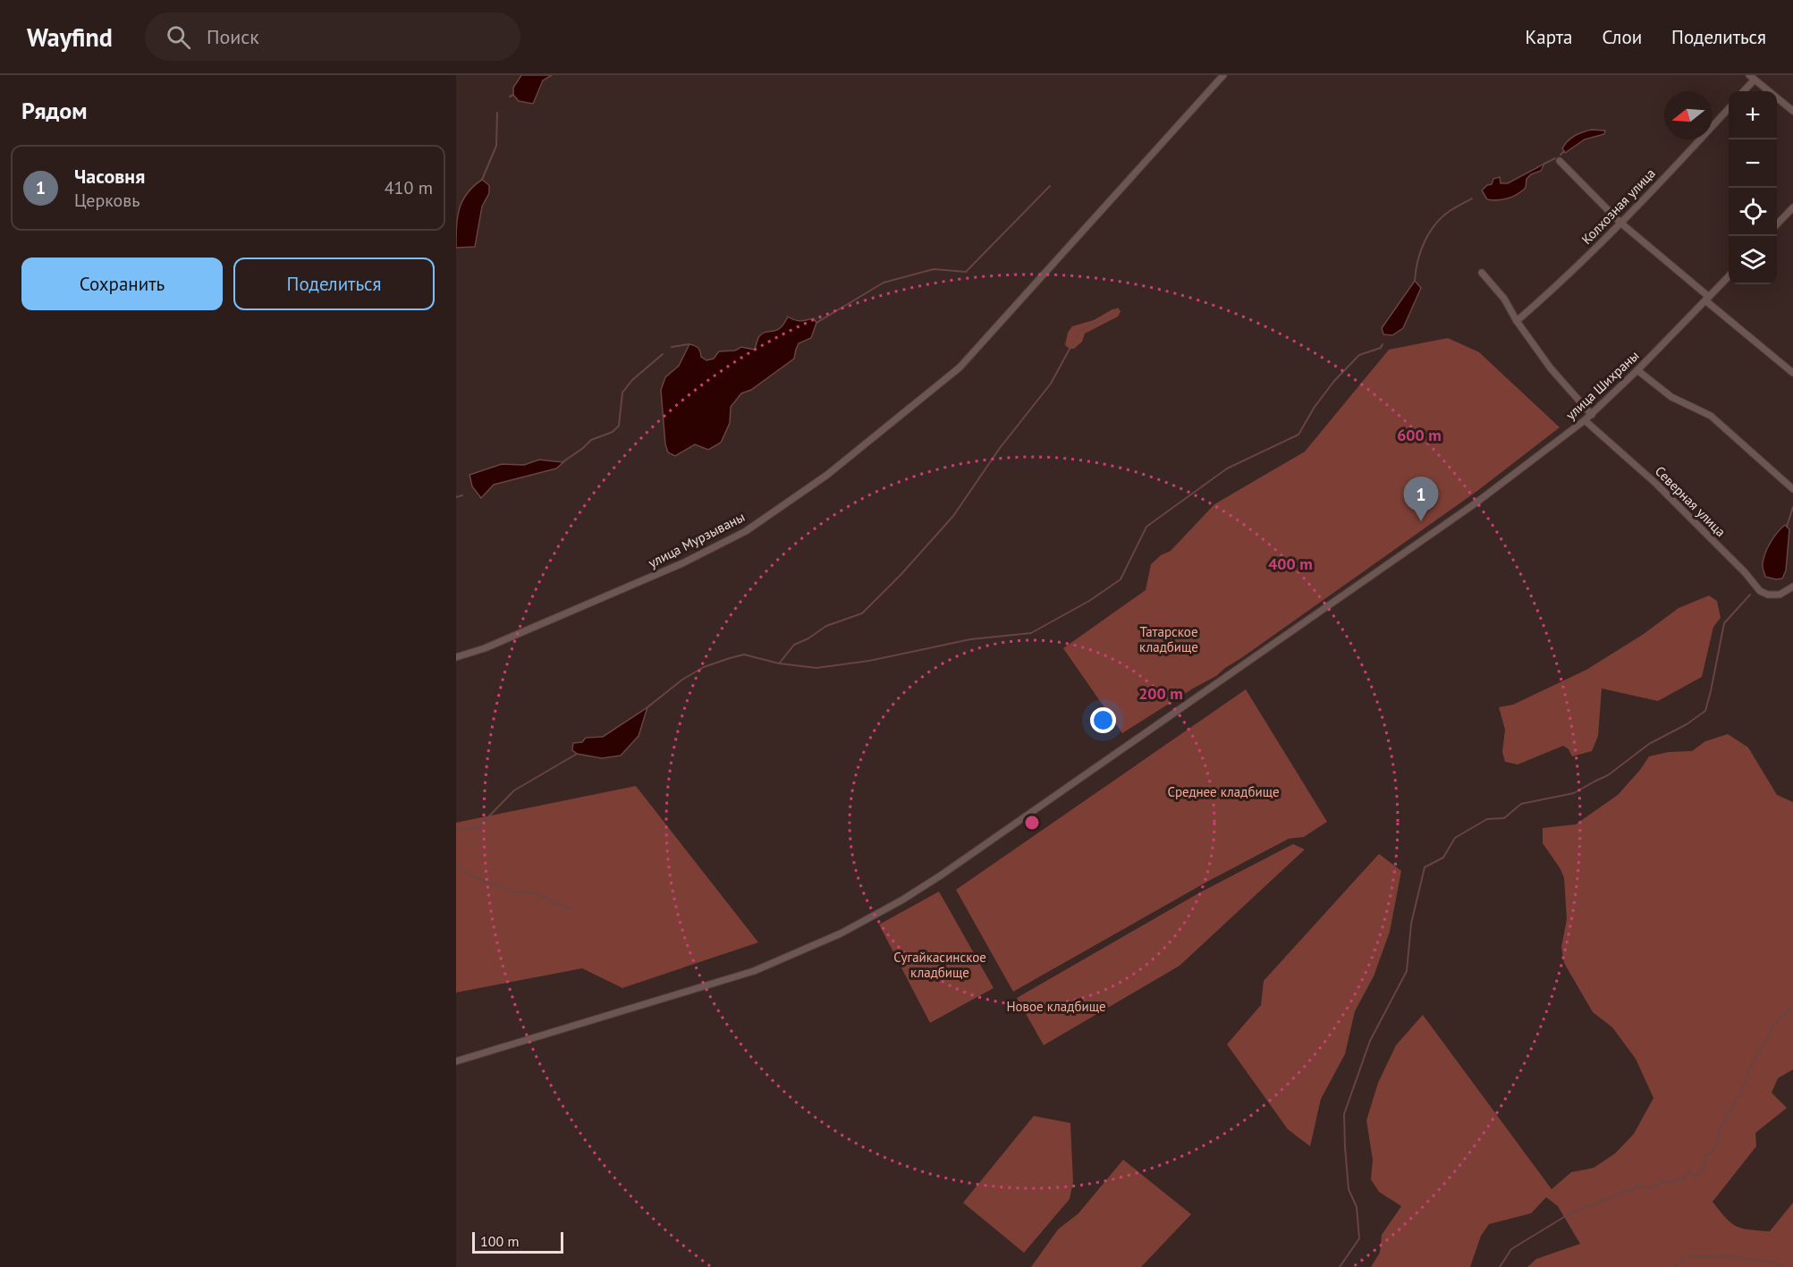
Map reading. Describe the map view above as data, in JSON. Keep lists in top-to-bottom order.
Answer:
{
  "streets": {
    "street": [
      "Колхозная улица",
      "улица Шихраны",
      "Северная улица",
      "улица Мурзываны"
    ]
  },
  "crossings": [
    ["улица Шихраны", "Северная улица"]
  ],
  "parks": [
    "Татарское кладбище",
    "Среднее кладбище",
    "Сугайкасинское кладбище",
    "Новое кладбище"
  ],
  "scale_bar": "100 m",
  "north": "left",
  "page": {
    "header": "Wayfind",
    "search": "Поиск",
    "nav": ["Карта", "Слои", "Поделиться"],
    "heading": "Рядом",
    "map_buttons": ["+", "−"],
    "list": [
      {
        "mark": "1",
        "name": "Часовня",
        "note": "Церковь",
        "value": "410 m"
      }
    ],
    "buttons": ["Сохранить", "Поделиться"],
    "pins": "1",
    "scale": "100 m"
  },
  "rings": ["600 m", "400 m", "200 m"]
}
